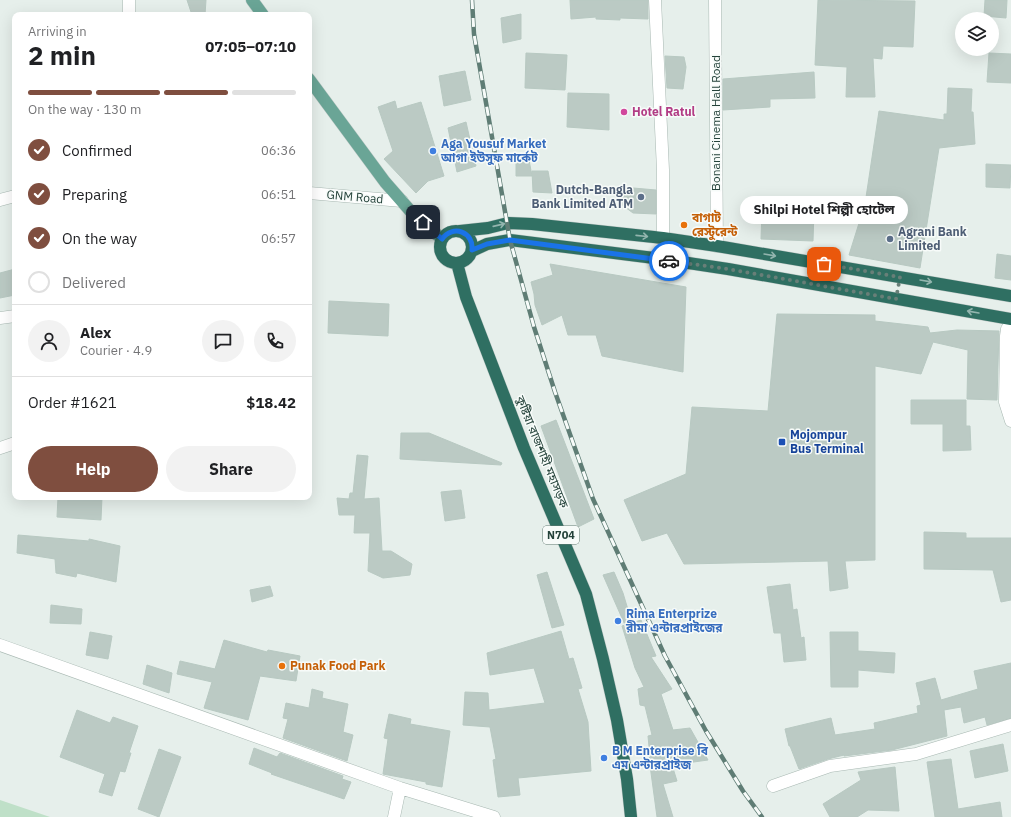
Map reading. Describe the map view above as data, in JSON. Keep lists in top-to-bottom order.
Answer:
{
  "streets": {
    "highway": ["কুষ্টিয়া রাজশাহী মহাসড়ক", "N704"],
    "street": ["Bonani Cinema Hall Road", "GNM Road"]
  },
  "places": {
    "other": [
      "Hotel Ratul",
      "Aga Yousuf Market আগা ইউসুফ মার্কেট",
      "Dutch-Bangla Bank Limited ATM",
      "বাগাট রেস্টুরেন্ট",
      "Agrani Bank Limited",
      "Shilpi Hotel শিল্পী হোটেল",
      "Rima Enterprize রীমা এন্টারপ্রাইজের",
      "Punak Food Park",
      "B M Enterprise বি এম এন্টারপ্রাইজ"
    ],
    "transit": ["Mojompur Bus Terminal"]
  },
  "page": {
    "heading": ["2 min", "Arriving in", "07:05–07:10"],
    "panel": [
      "Alex",
      "Courier · 4.9",
      "Order #1621",
      "$18.42"
    ],
    "bar": "On the way · 130 m",
    "list": [
      ["Confirmed", "06:36"],
      ["Preparing", "06:51"],
      ["On the way", "06:57"],
      "Delivered"
    ],
    "bubble": "Shilpi Hotel শিল্পী হোটেল",
    "buttons": ["Help", "Share"]
  }
}
